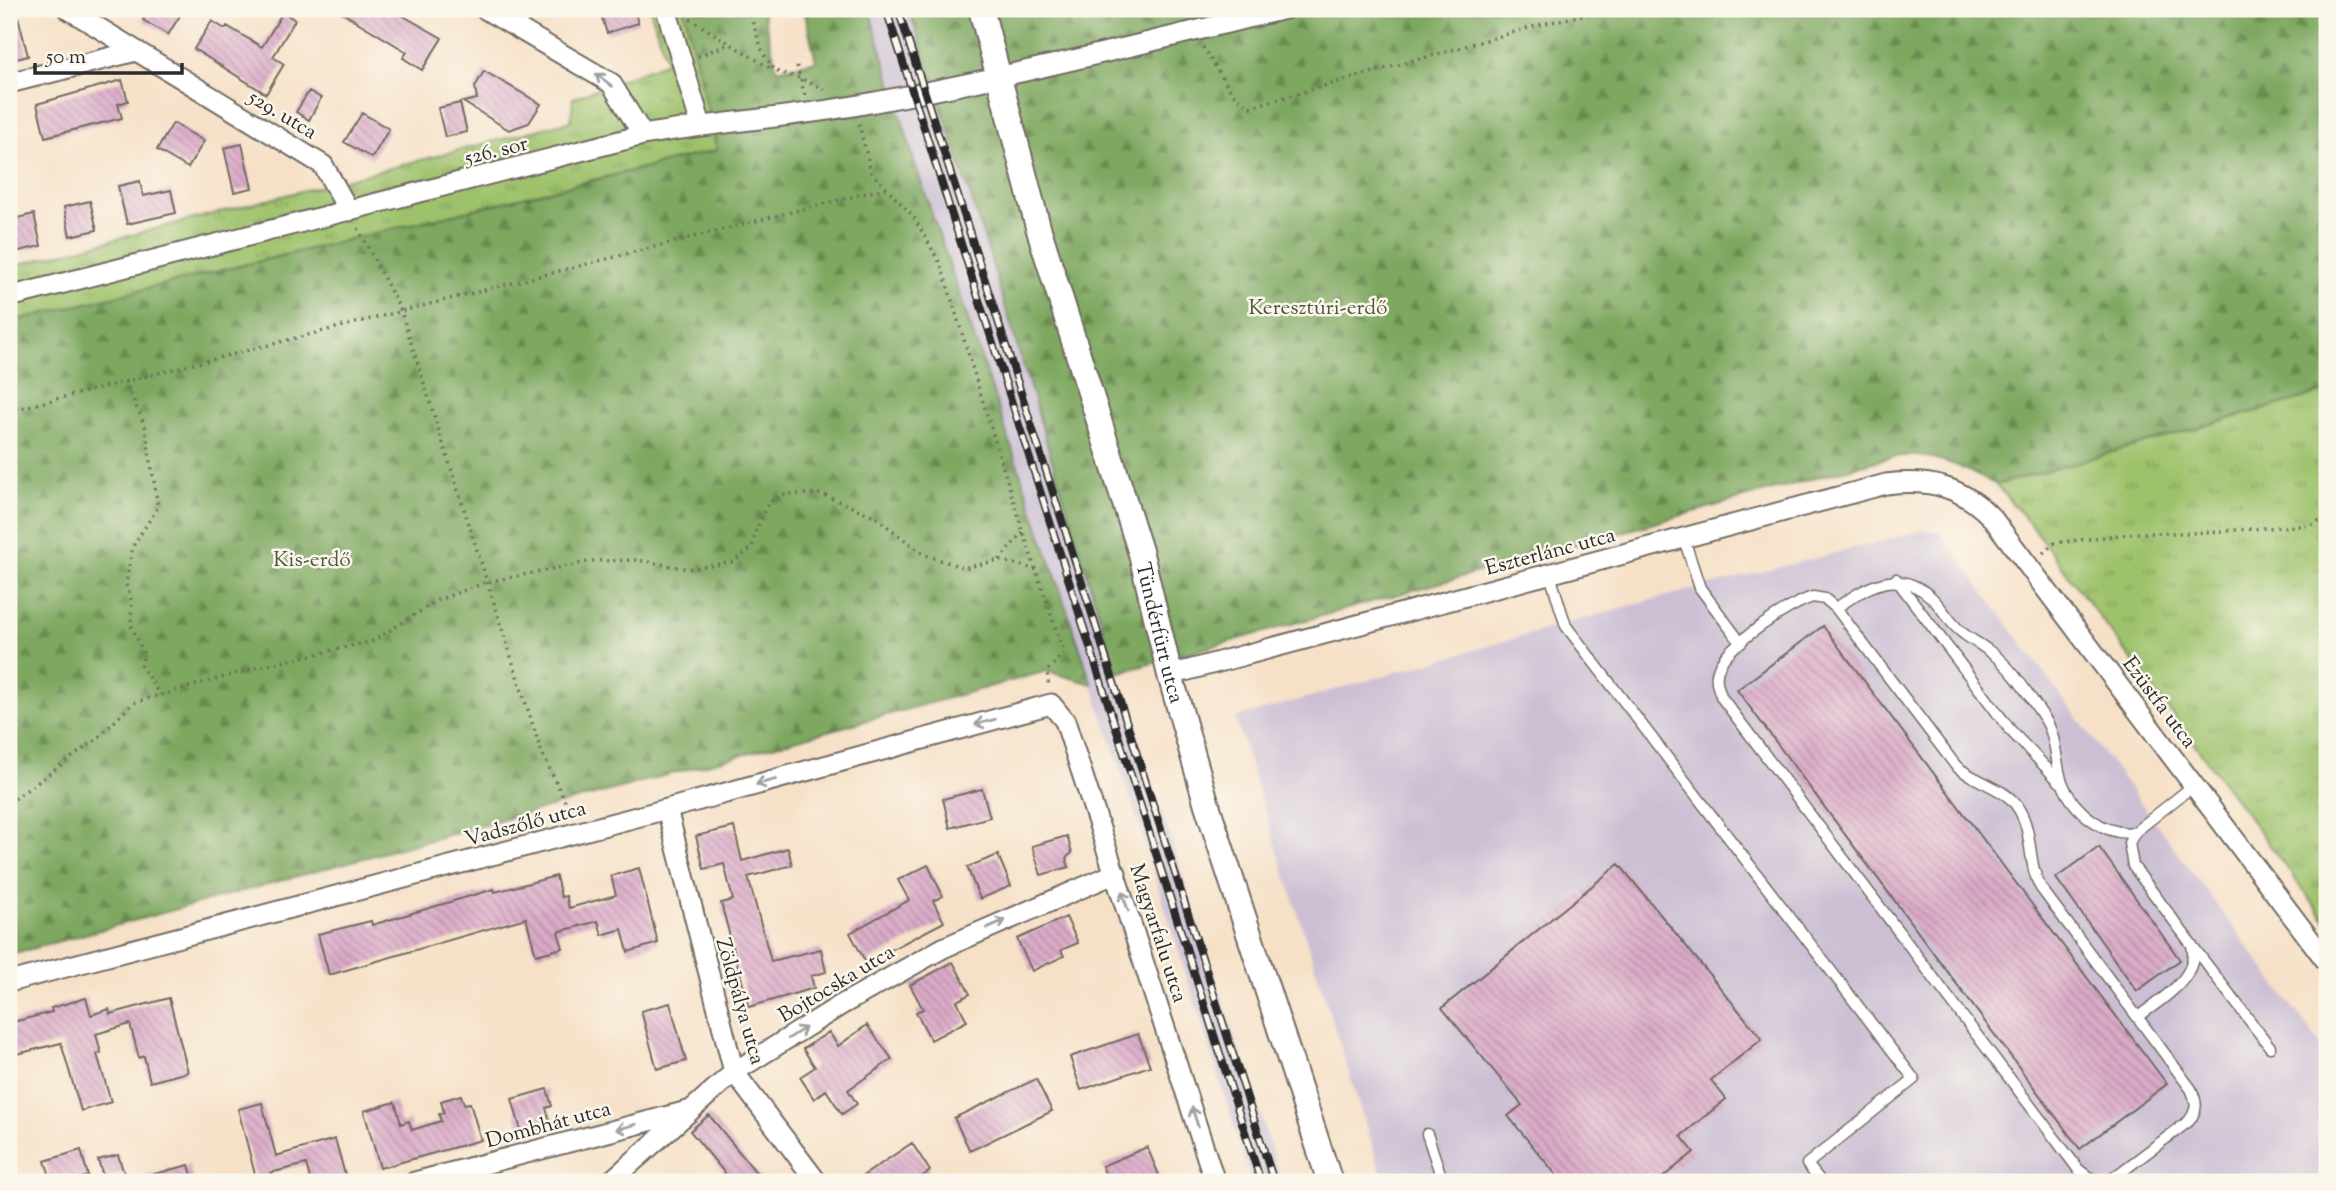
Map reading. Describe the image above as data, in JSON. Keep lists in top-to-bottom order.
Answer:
{
  "streets": {
    "street": [
      "529. utca",
      "526. sor",
      "Eszterlánc utca",
      "Tündérfürt utca",
      "Ezüstfa utca",
      "Vadszőlő utca",
      "Magyarfalu utca",
      "Bojtocska utca",
      "Zöldpálya utca",
      "Dombhát utca"
    ]
  },
  "crossings": [
    ["529. utca", "526. sor"],
    ["526. sor", "Tündérfürt utca"],
    ["Eszterlánc utca", "Tündérfürt utca"],
    ["Eszterlánc utca", "Ezüstfa utca"],
    ["Vadszőlő utca", "Magyarfalu utca"],
    ["Vadszőlő utca", "Zöldpálya utca"],
    ["Magyarfalu utca", "Bojtocska utca"],
    ["Bojtocska utca", "Zöldpálya utca"],
    ["Bojtocska utca", "Dombhát utca"]
  ],
  "one_way": [
    "Vadszőlő utca",
    "Magyarfalu utca",
    "Bojtocska utca",
    "Dombhát utca"
  ],
  "parks": ["Keresztúri-erdő", "Kis-erdő"],
  "scale_bar": "50 m"
}
